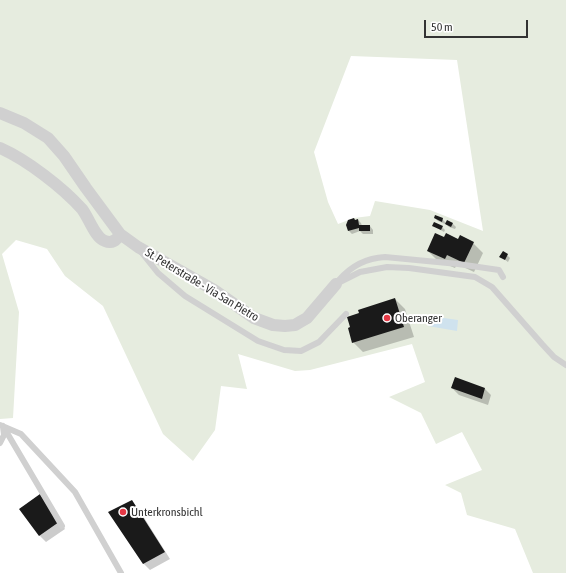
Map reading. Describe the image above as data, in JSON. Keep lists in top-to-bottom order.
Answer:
{
  "streets": {
    "street": ["St. Peterstraße - Via San Pietro"]
  },
  "places": ["Oberanger", "Unterkronsbichl"],
  "scale_bar": "50 m"
}
